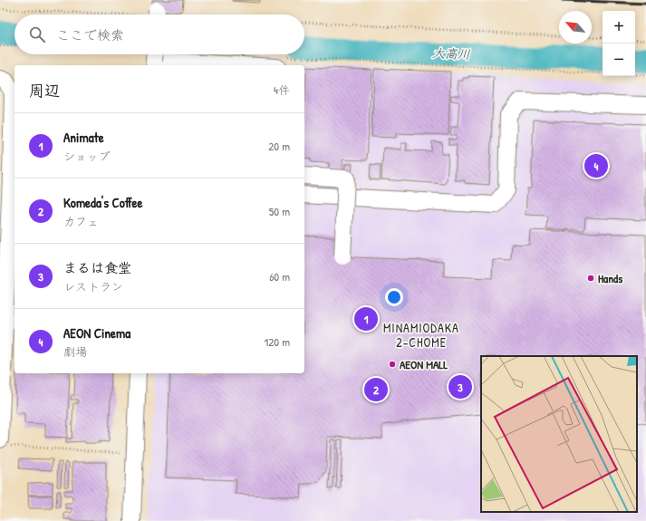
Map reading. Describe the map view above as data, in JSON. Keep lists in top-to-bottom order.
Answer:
{
  "districts": ["MINAMIODAKA 2-CHOME"],
  "water": ["大高川"],
  "places": ["Hands", "AEON MALL"],
  "north": "top left",
  "page": {
    "map_buttons": ["+", "−"],
    "search": "ここで検索",
    "heading": ["周辺", "4件"],
    "list": [
      {
        "mark": "1",
        "name": "Animate",
        "note": "ショップ",
        "value": "20 m"
      },
      {
        "mark": "2",
        "name": "Komeda's Coffee",
        "note": "カフェ",
        "value": "50 m"
      },
      {
        "mark": "3",
        "name": "まるは食堂",
        "note": "レストラン",
        "value": "60 m"
      },
      {
        "mark": "4",
        "name": "AEON Cinema",
        "note": "劇場",
        "value": "120 m"
      }
    ],
    "pins": [
      "4",
      "1",
      "3",
      "2"
    ]
  }
}
